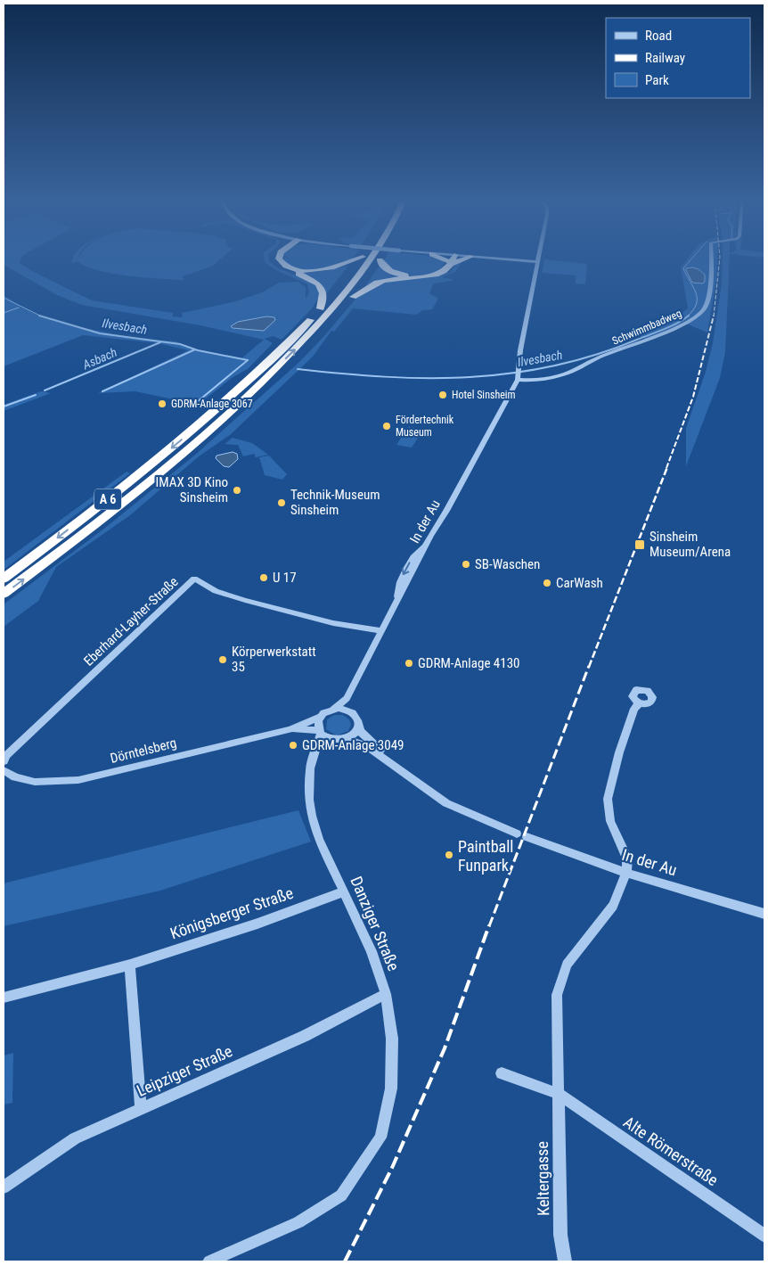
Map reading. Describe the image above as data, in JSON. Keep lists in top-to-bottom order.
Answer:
{
  "streets": {
    "highway": ["A 6"],
    "street": [
      "Schwimmbadweg",
      "In der Au",
      "Eberhard-Layher-Straße",
      "Dörntelsberg",
      "Königsberger Straße",
      "Danziger Straße",
      "Leipziger Straße",
      "Alte Römerstraße",
      "Keltergasse"
    ]
  },
  "crossings": [
    ["Schwimmbadweg", "In der Au"],
    ["In der Au", "Eberhard-Layher-Straße"],
    ["In der Au", "Dörntelsberg"],
    ["In der Au", "Danziger Straße"],
    ["Dörntelsberg", "Danziger Straße"],
    ["Königsberger Straße", "Danziger Straße"],
    ["Danziger Straße", "Leipziger Straße"],
    ["Alte Römerstraße", "Keltergasse"]
  ],
  "water": ["Ilvesbach", "Asbach"],
  "places": {
    "other": [
      "Hotel Sinsheim",
      "GDRM-Anlage 3067",
      "Fördertechnik Museum",
      "IMAX 3D Kino Sinsheim",
      "Technik-Museum Sinsheim",
      "SB-Waschen",
      "U 17",
      "CarWash",
      "Körperwerkstatt 35",
      "GDRM-Anlage 4130",
      "GDRM-Anlage 3049",
      "Paintball Funpark"
    ],
    "transit": ["Sinsheim Museum/Arena"]
  },
  "legend": ["Road", "Railway", "Park"]
}
